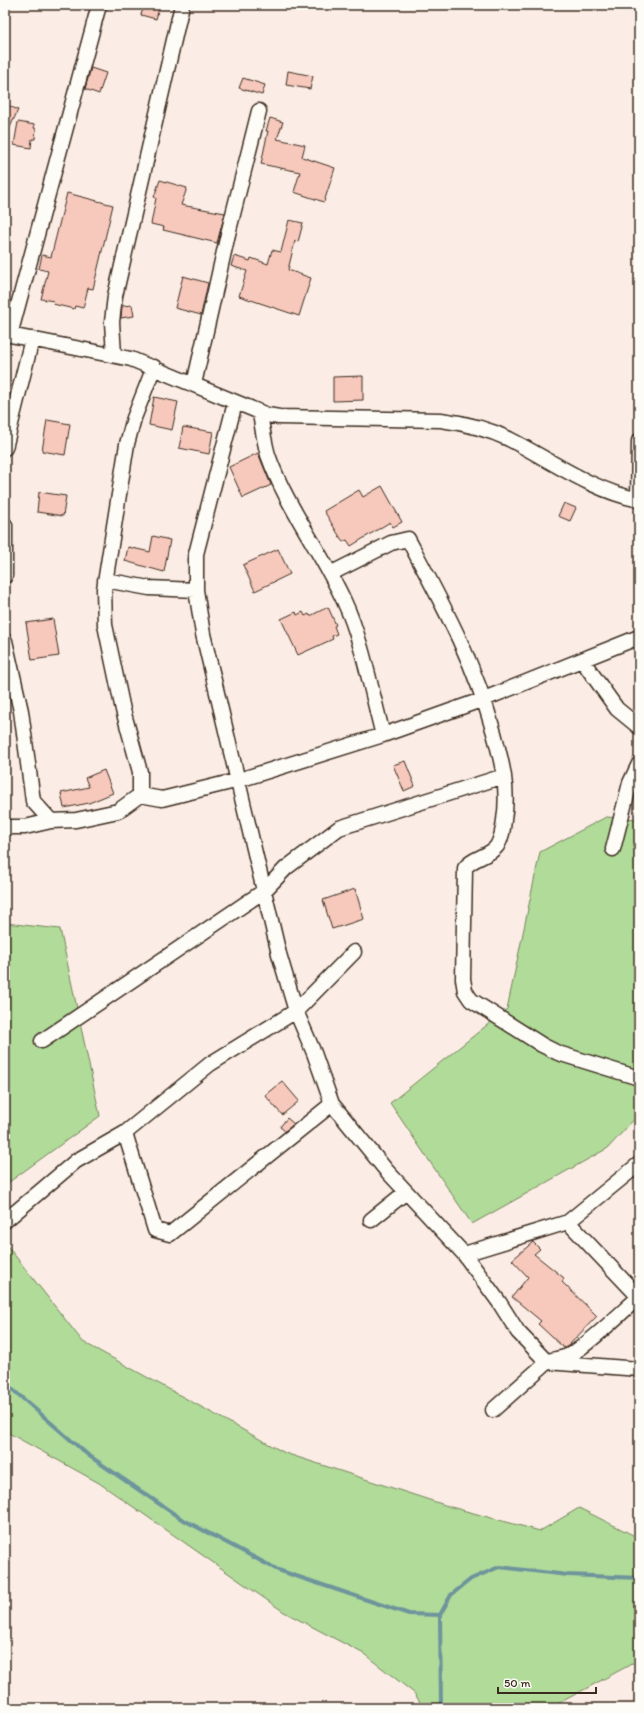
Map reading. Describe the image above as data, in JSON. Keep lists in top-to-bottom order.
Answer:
{
  "scale_bar": "50 m"
}
